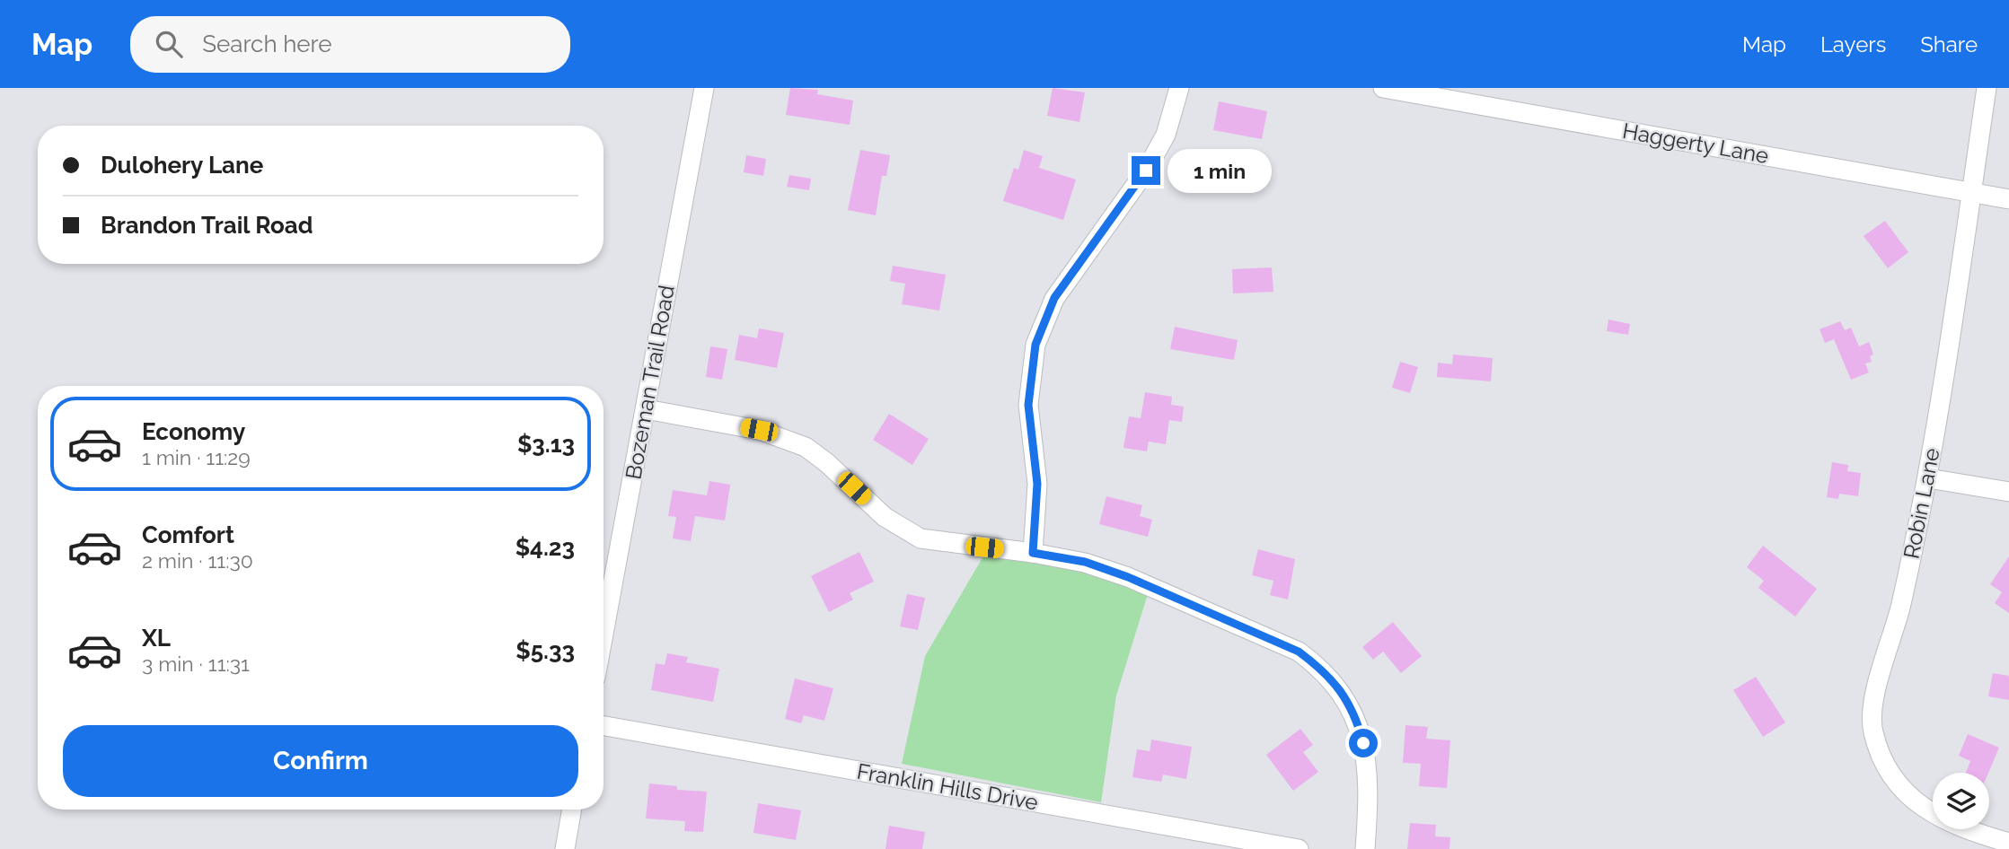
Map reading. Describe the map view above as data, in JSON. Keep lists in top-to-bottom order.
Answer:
{
  "streets": {
    "street": [
      "Haggerty Lane",
      "Bozeman Trail Road",
      "Robin Lane",
      "Franklin Hills Drive"
    ]
  },
  "crossings": [
    ["Haggerty Lane", "Robin Lane"]
  ],
  "page": {
    "header": "Map",
    "search": "Search here",
    "nav": ["Map", "Layers", "Share"],
    "banner": ["Dulohery Lane", "Brandon Trail Road"],
    "bubble": "1 min",
    "list": [
      {
        "name": "Economy",
        "note": "1 min · 11:29",
        "value": "$3.13"
      },
      {
        "name": "Comfort",
        "note": "2 min · 11:30",
        "value": "$4.23"
      },
      {
        "name": "XL",
        "note": "3 min · 11:31",
        "value": "$5.33"
      }
    ],
    "buttons": "Confirm"
  }
}
